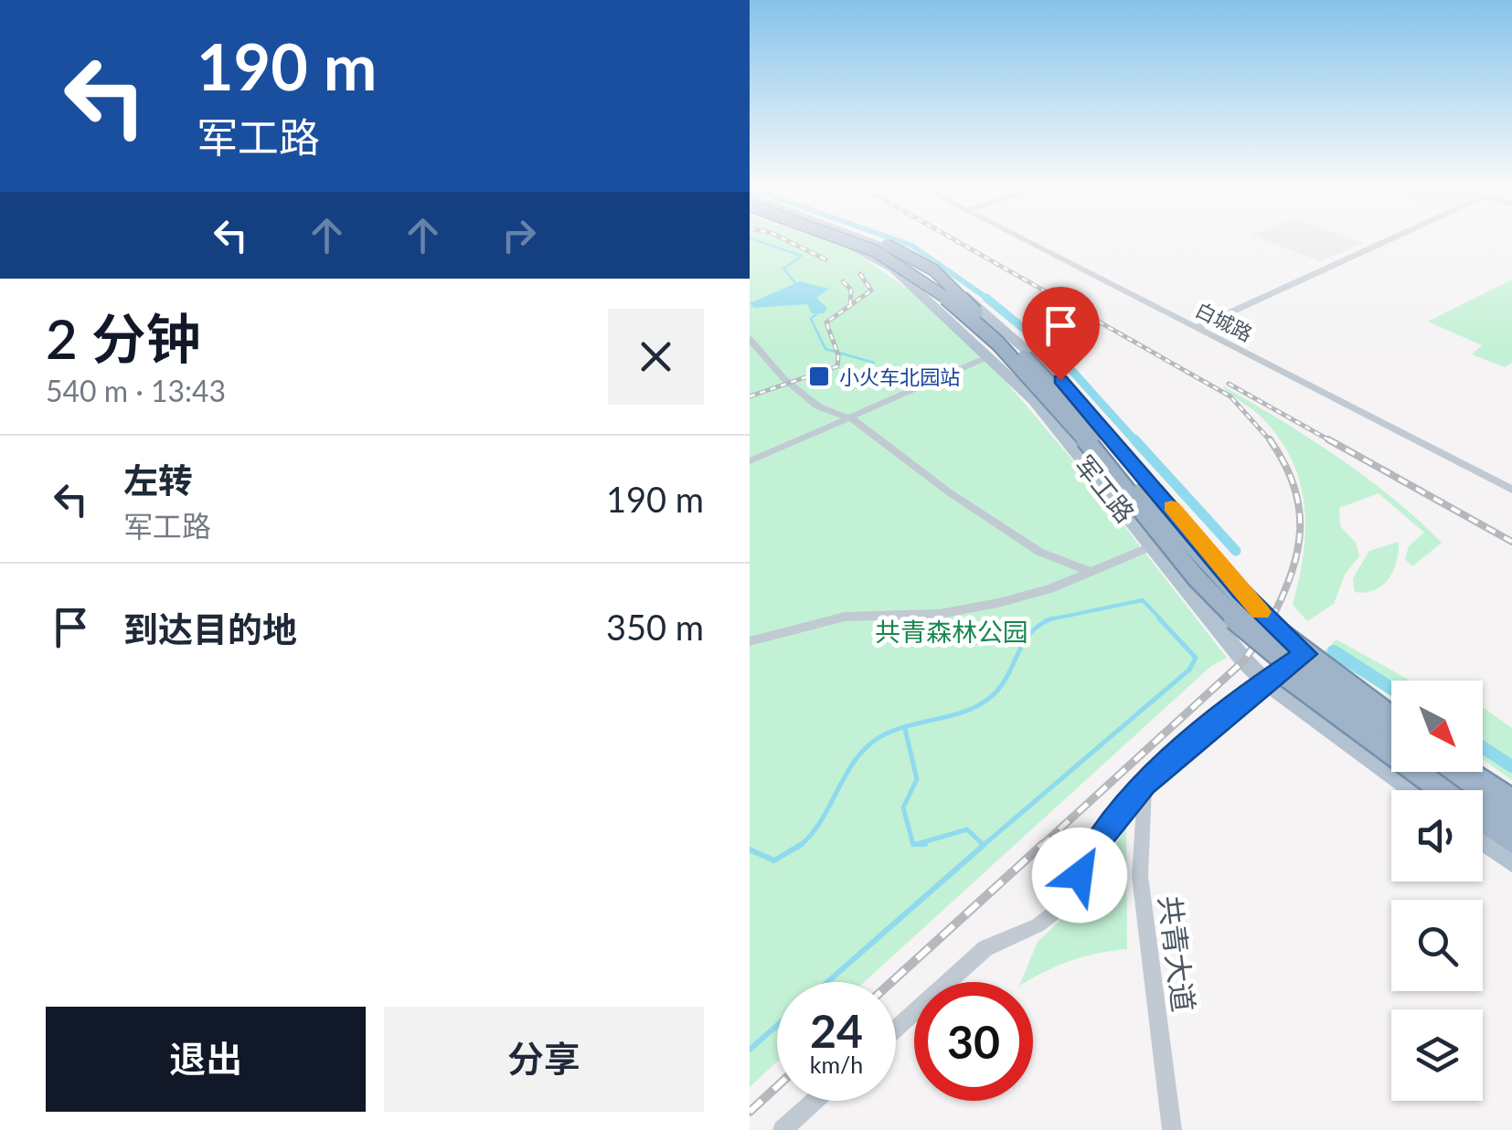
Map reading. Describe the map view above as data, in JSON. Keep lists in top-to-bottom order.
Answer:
{
  "streets": {
    "main road": ["军工路"],
    "street": ["白城路", "共青大道"]
  },
  "parks": ["共青森林公园"],
  "places": {
    "transit": ["小火车北园站"]
  },
  "north": "bottom right",
  "page": {
    "turn": ["190 m", "军工路"],
    "heading": ["2 分钟", "540 m · 13:43"],
    "list": [
      {
        "name": "左转",
        "note": "军工路",
        "value": "190 m"
      },
      {
        "name": "到达目的地",
        "value": "350 m"
      }
    ],
    "speed": "24 km/h",
    "limit": "30",
    "buttons": ["退出", "分享"]
  }
}
